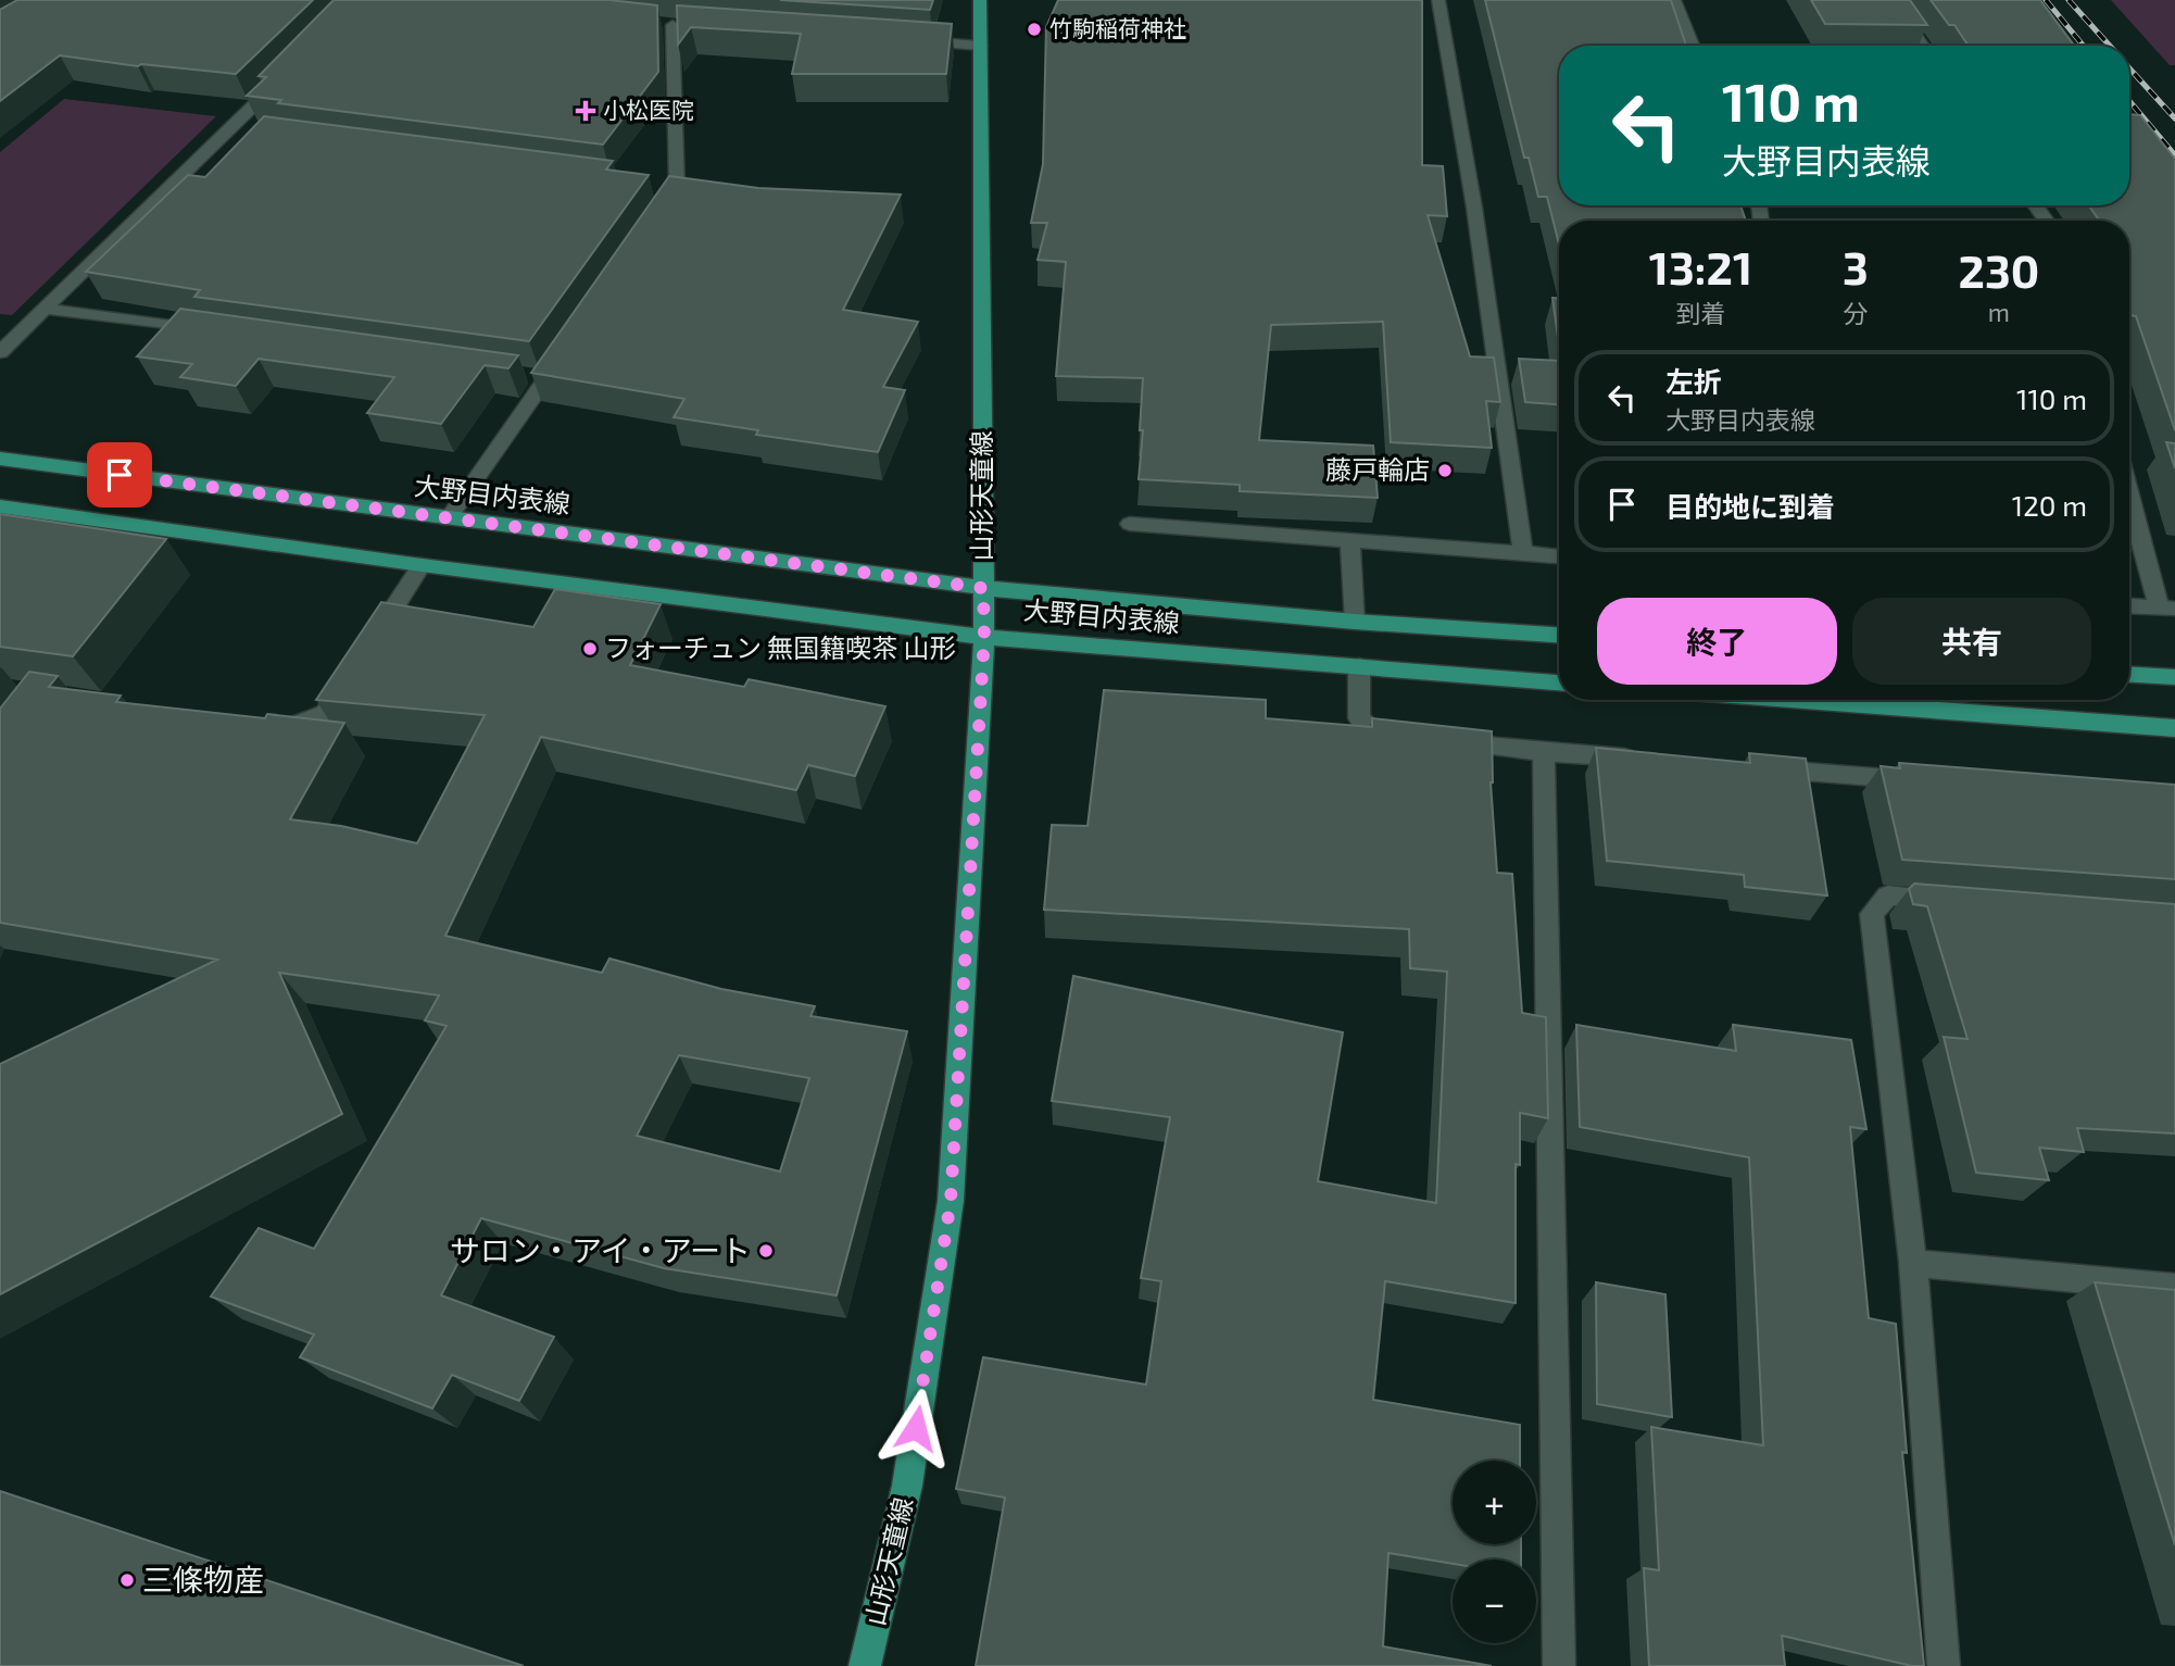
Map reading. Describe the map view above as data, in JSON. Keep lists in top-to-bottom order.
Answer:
{
  "streets": {
    "main road": ["大野目内表線", "山形天童線"]
  },
  "crossings": [
    ["大野目内表線", "山形天童線"]
  ],
  "places": {
    "other": [
      "竹駒稲荷神社",
      "藤戸輪店",
      "フォーチュン 無国籍喫茶 山形",
      "サロン・アイ・アート",
      "三條物産"
    ],
    "health": ["小松医院"]
  },
  "page": {
    "turn": ["110 m", "大野目内表線"],
    "eta": [
      "13:21",
      "到着",
      "3",
      "分",
      "230",
      "m"
    ],
    "list": [
      {
        "name": "左折",
        "note": "大野目内表線",
        "value": "110 m"
      },
      {
        "name": "目的地に到着",
        "value": "120 m"
      }
    ],
    "buttons": ["終了", "共有"],
    "map_buttons": ["+", "−"]
  }
}
